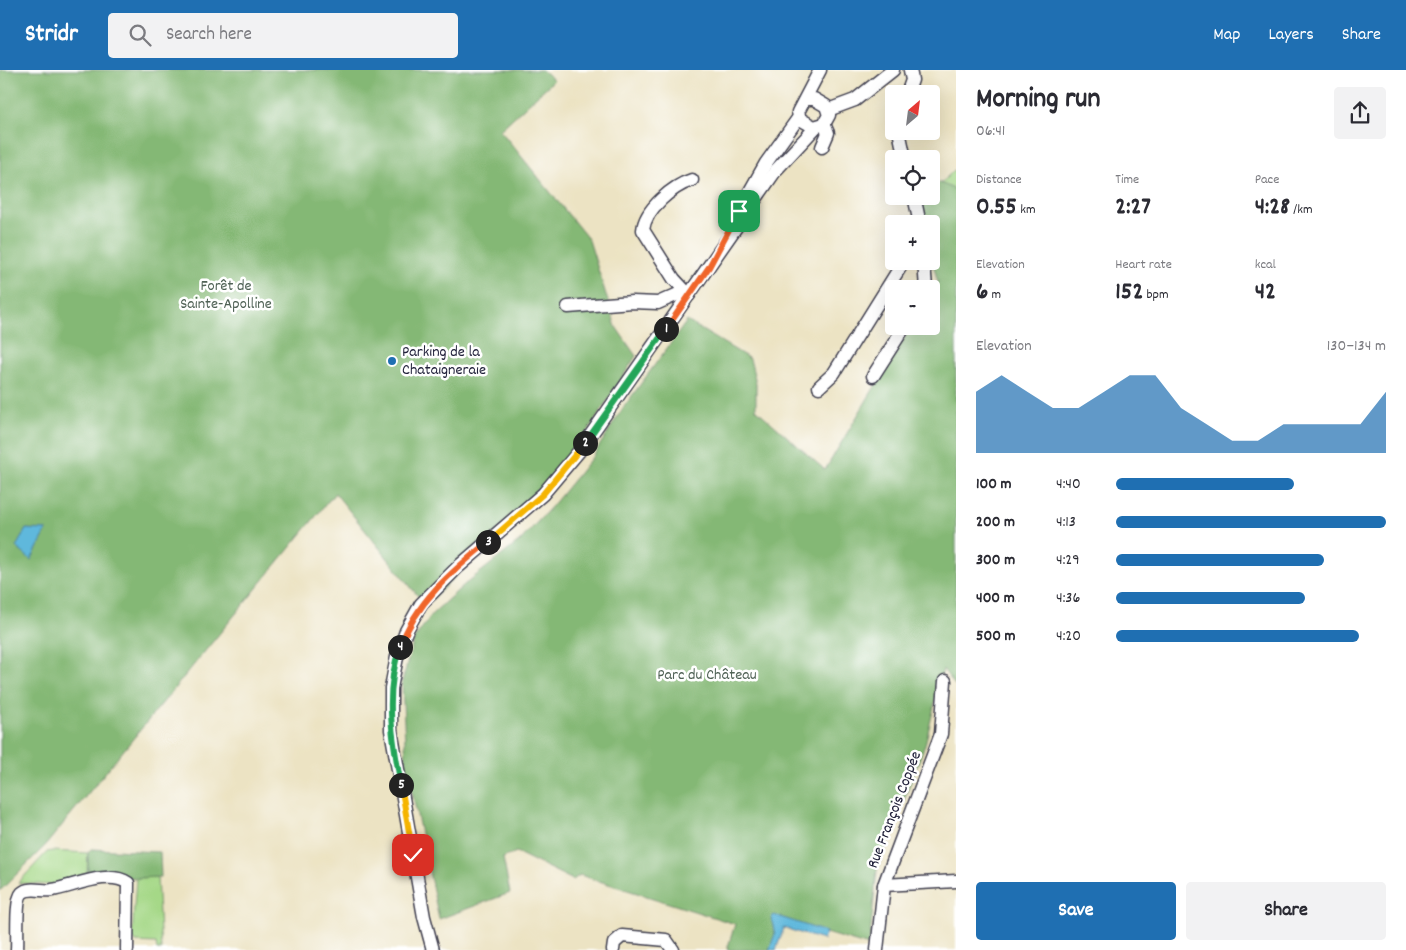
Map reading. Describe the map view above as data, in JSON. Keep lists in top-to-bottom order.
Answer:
{
  "streets": {
    "street": ["Rue François Coppée"]
  },
  "parks": ["Forêt de Sainte-Apolline", "Parc du Château"],
  "places": ["Parking de la Chataigneraie"],
  "north": "top right",
  "page": {
    "header": "Stridr",
    "search": "Search here",
    "nav": ["Map", "Layers", "Share"],
    "heading": ["Morning run", "06:41"],
    "map_buttons": ["+", "−"],
    "stats": [
      ["Distance", "0.55 km"],
      ["Time", "2:27"],
      ["Pace", "4:28 /km"],
      ["Elevation", "6 m"],
      ["Heart rate", "152 bpm"],
      ["kcal", "42"]
    ],
    "pins": [
      "1",
      "2",
      "3",
      "4",
      "5"
    ],
    "chart": ["Elevation", "130–134 m"],
    "list": [
      {
        "name": "100 m",
        "note": "4:40"
      },
      {
        "name": "200 m",
        "note": "4:13"
      },
      {
        "name": "300 m",
        "note": "4:29"
      },
      {
        "name": "400 m",
        "note": "4:36"
      },
      {
        "name": "500 m",
        "note": "4:20"
      }
    ],
    "buttons": ["Save", "Share"]
  }
}
